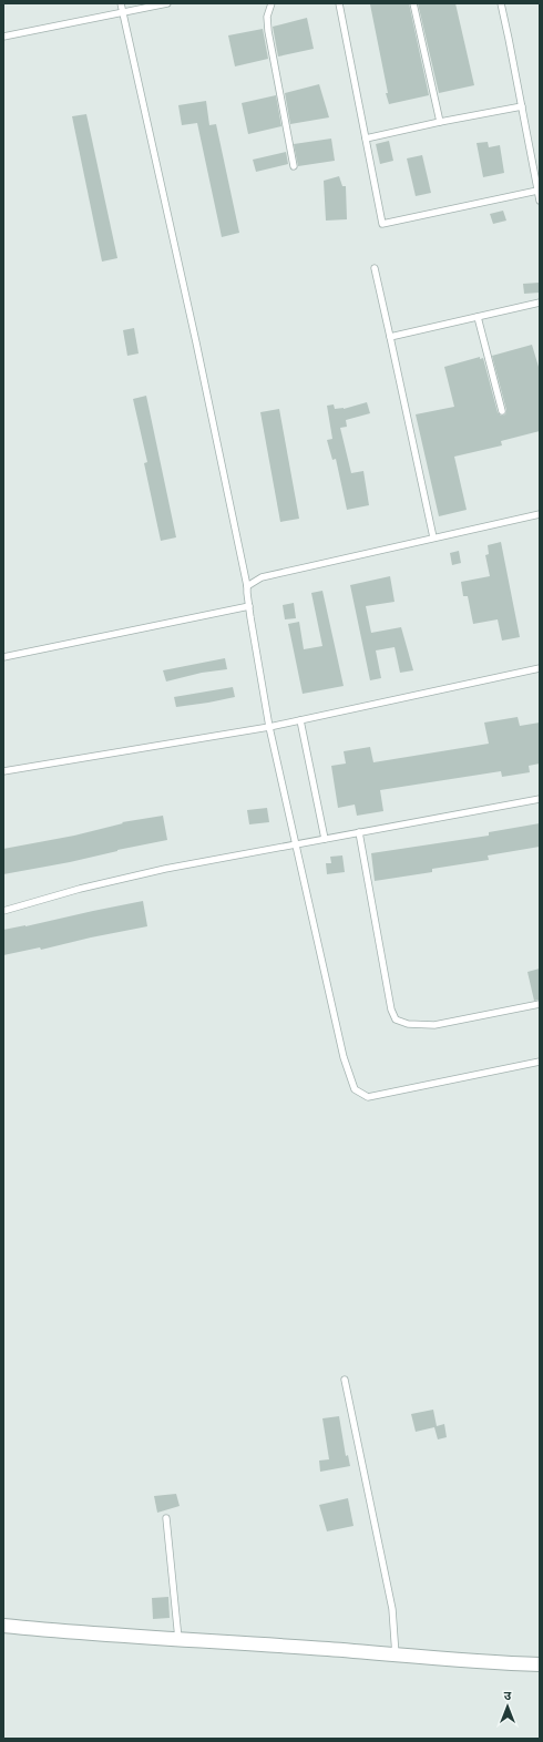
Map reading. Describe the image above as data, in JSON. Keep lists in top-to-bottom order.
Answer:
{
  "north": "top"
}
